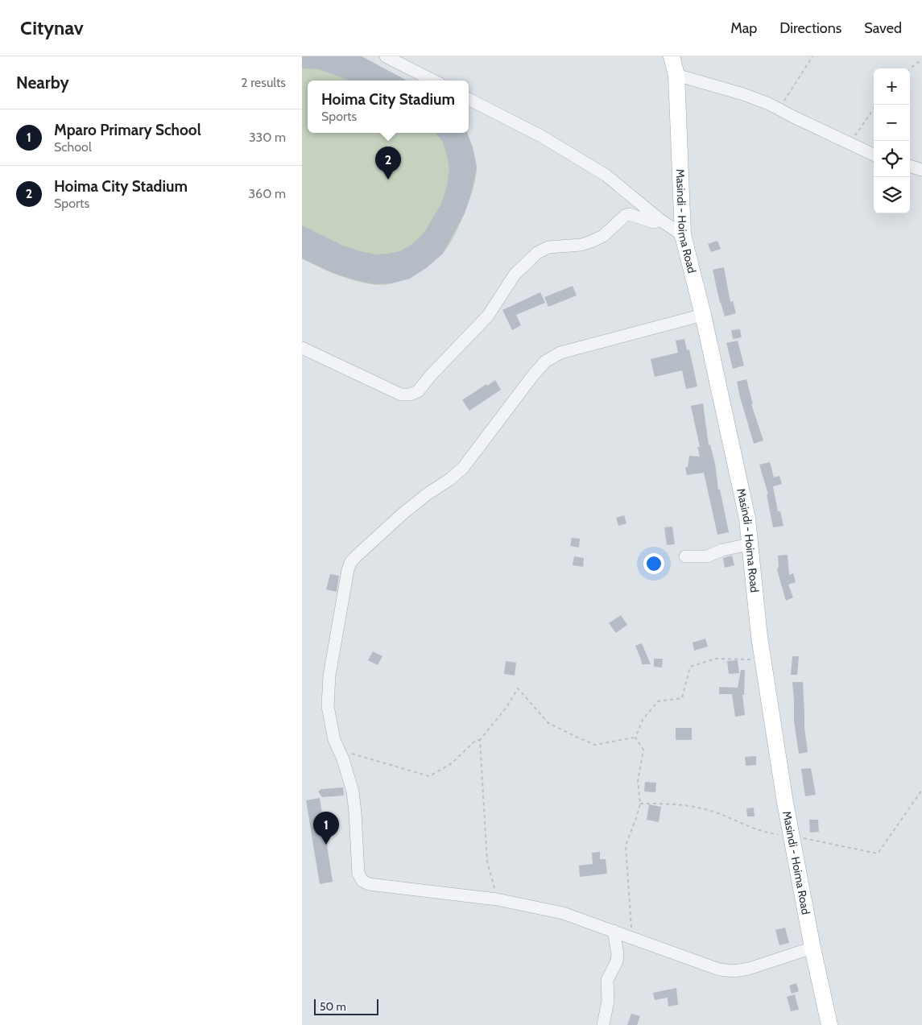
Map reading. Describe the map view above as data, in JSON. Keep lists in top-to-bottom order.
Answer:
{
  "streets": {
    "main road": ["Masindi - Hoima Road"]
  },
  "scale_bar": "50 m",
  "page": {
    "header": "Citynav",
    "nav": ["Map", "Directions", "Saved"],
    "heading": ["Nearby", "2 results"],
    "map_buttons": ["+", "−"],
    "popup": ["Hoima City Stadium", "Sports"],
    "list": [
      {
        "mark": "1",
        "name": "Mparo Primary School",
        "note": "School",
        "value": "330 m"
      },
      {
        "mark": "2",
        "name": "Hoima City Stadium",
        "note": "Sports",
        "value": "360 m"
      }
    ],
    "pins": ["2", "1"],
    "scale": "50 m"
  }
}
